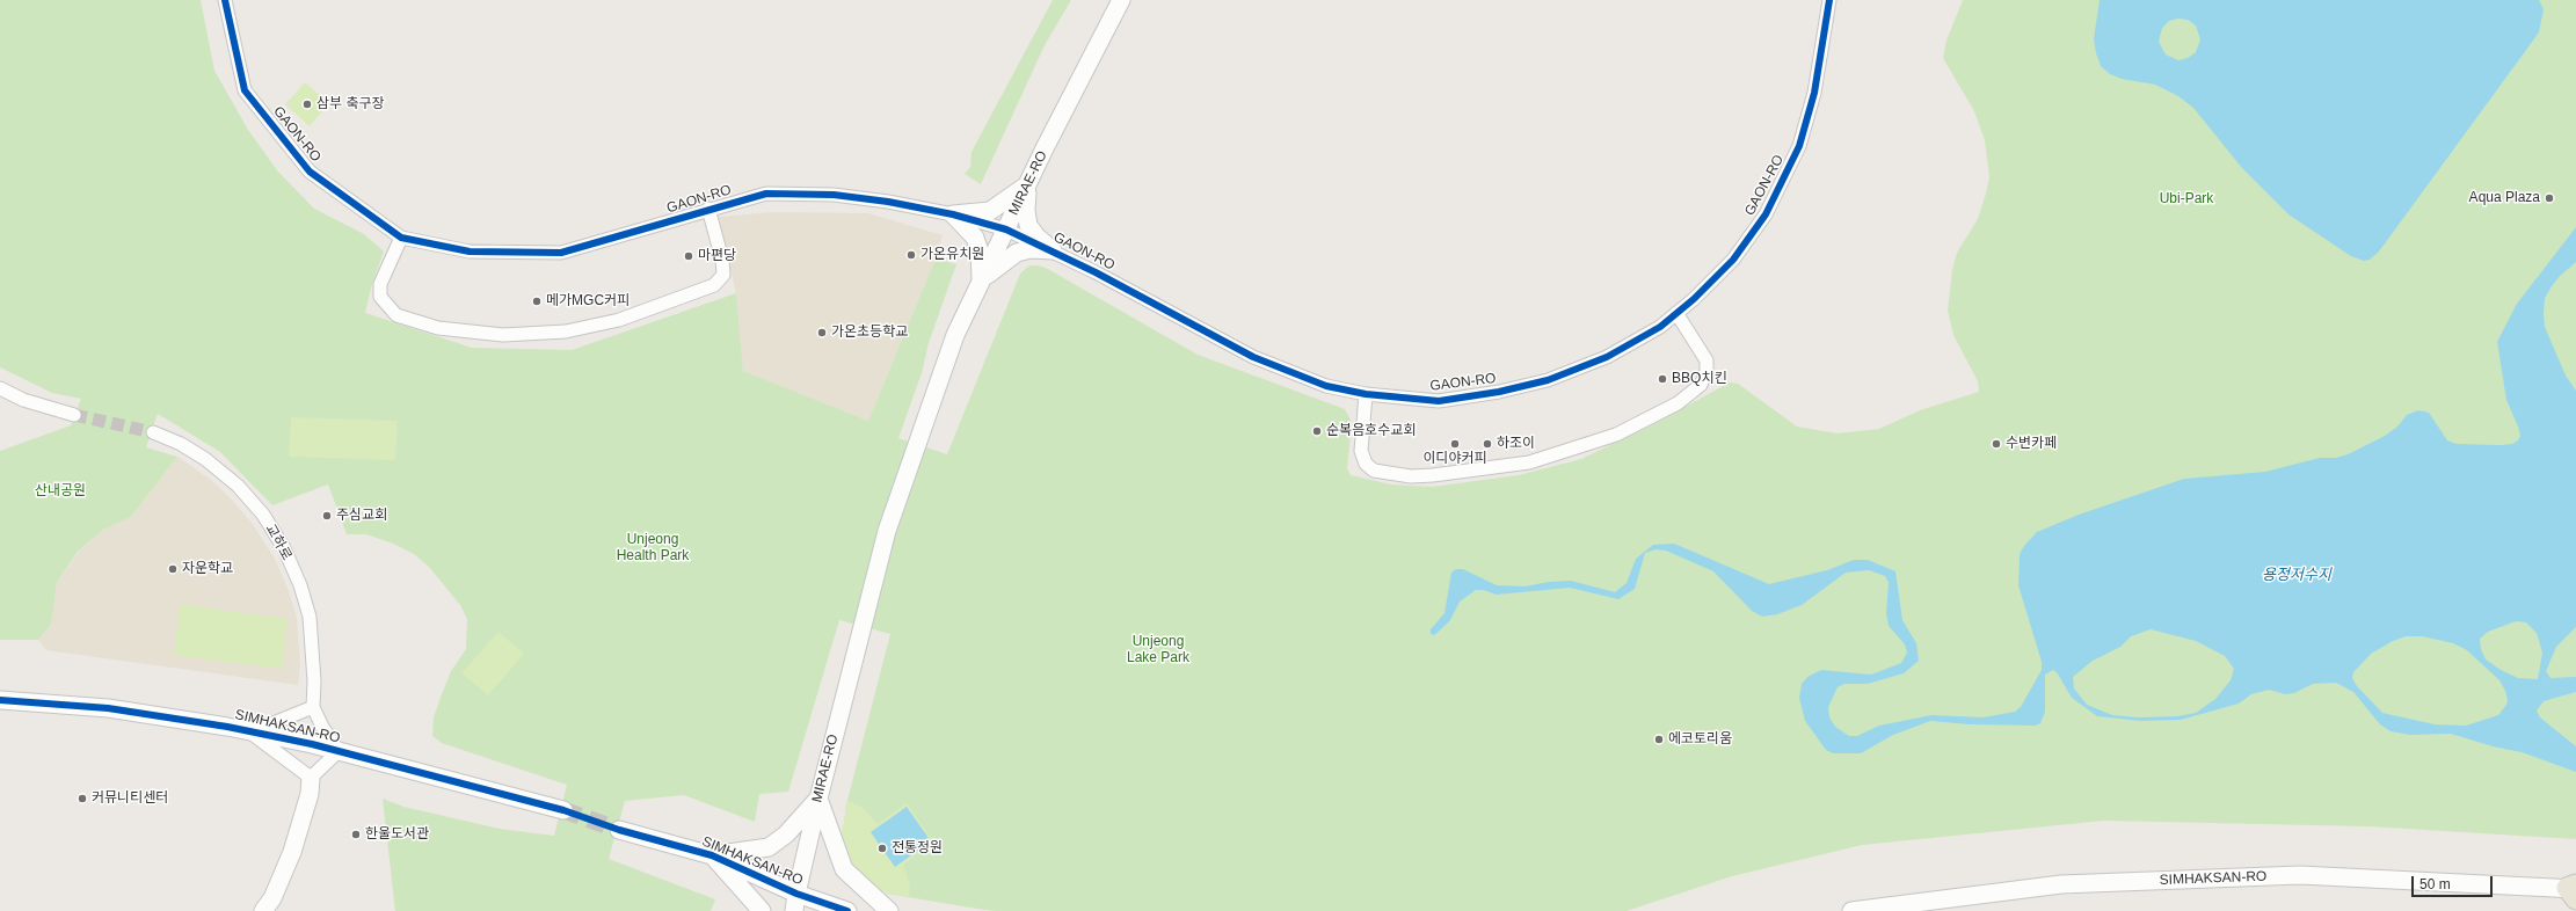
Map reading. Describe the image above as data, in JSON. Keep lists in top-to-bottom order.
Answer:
{
  "streets": {
    "street": [
      "GAON-RO",
      "MIRAE-RO",
      "교하로",
      "SIMHAKSAN-RO"
    ]
  },
  "crossings": [
    ["GAON-RO", "MIRAE-RO"],
    ["MIRAE-RO", "SIMHAKSAN-RO"]
  ],
  "water": ["용정저수지"],
  "parks": [
    "Ubi-Park",
    "산내공원",
    "Unjeong Health Park",
    "Unjeong Lake Park"
  ],
  "places": [
    "삼부 축구장",
    "Aqua Plaza",
    "가온유치원",
    "마편당",
    "메가MGC커피",
    "가온초등학교",
    "BBQ치킨",
    "순복음호수교회",
    "이디야커피",
    "하조이",
    "수변카페",
    "주심교회",
    "자운학교",
    "에코토리움",
    "커뮤니티센터",
    "한울도서관",
    "전통정원"
  ],
  "scale_bar": "50 m"
}
